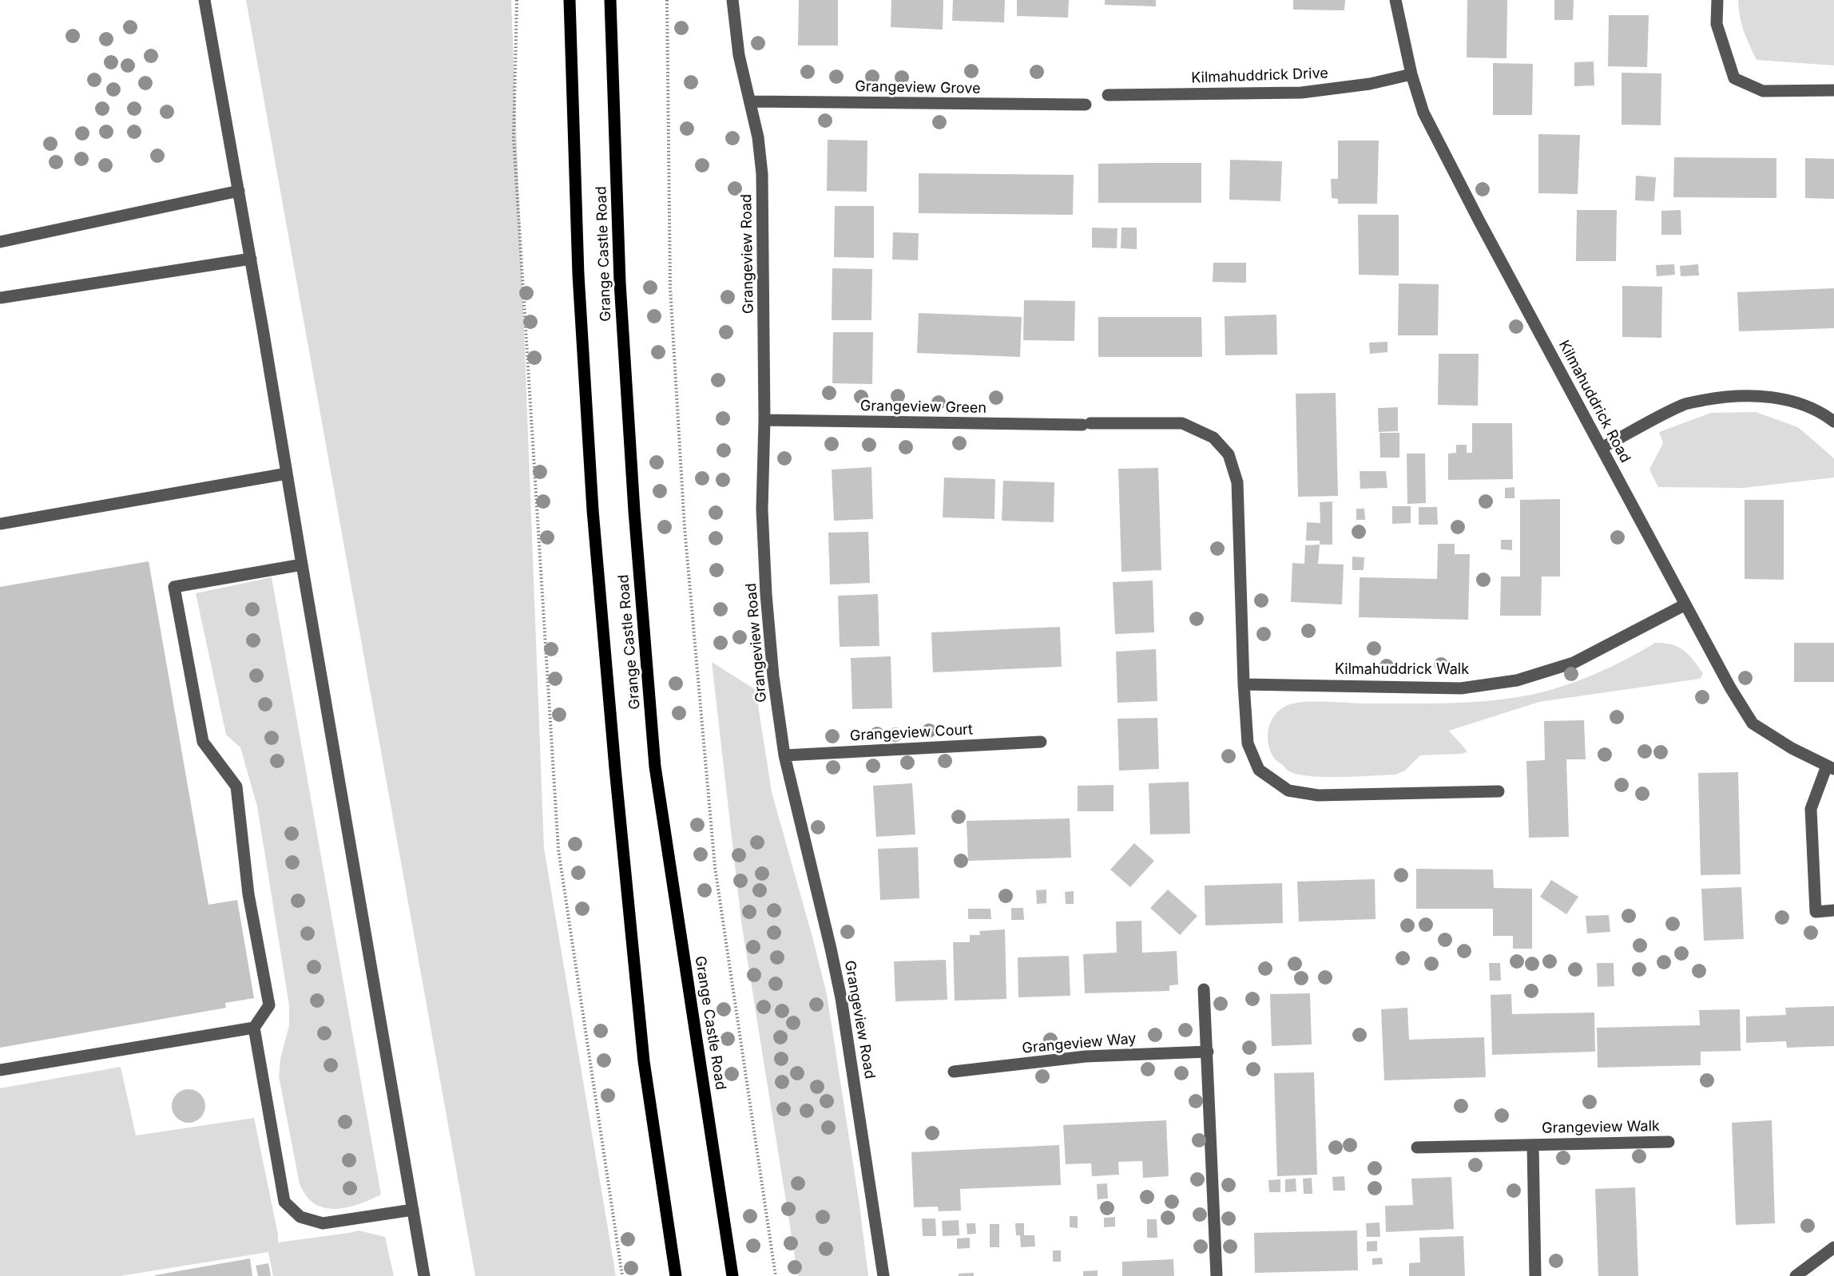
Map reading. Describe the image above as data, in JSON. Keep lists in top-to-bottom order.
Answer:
{
  "streets": {
    "main road": ["Grange Castle Road"],
    "street": [
      "Kilmahuddrick Drive",
      "Grangeview Grove",
      "Grangeview Road",
      "Kilmahuddrick Road",
      "Grangeview Green",
      "Kilmahuddrick Walk",
      "Grangeview Court",
      "Grangeview Way",
      "Grangeview Walk"
    ]
  },
  "crossings": [
    ["Kilmahuddrick Drive", "Kilmahuddrick Road"],
    ["Grangeview Grove", "Grangeview Road"],
    ["Grangeview Road", "Grangeview Green"],
    ["Grangeview Road", "Grangeview Court"],
    ["Kilmahuddrick Road", "Kilmahuddrick Walk"],
    ["Grangeview Green", "Kilmahuddrick Walk"]
  ]
}
